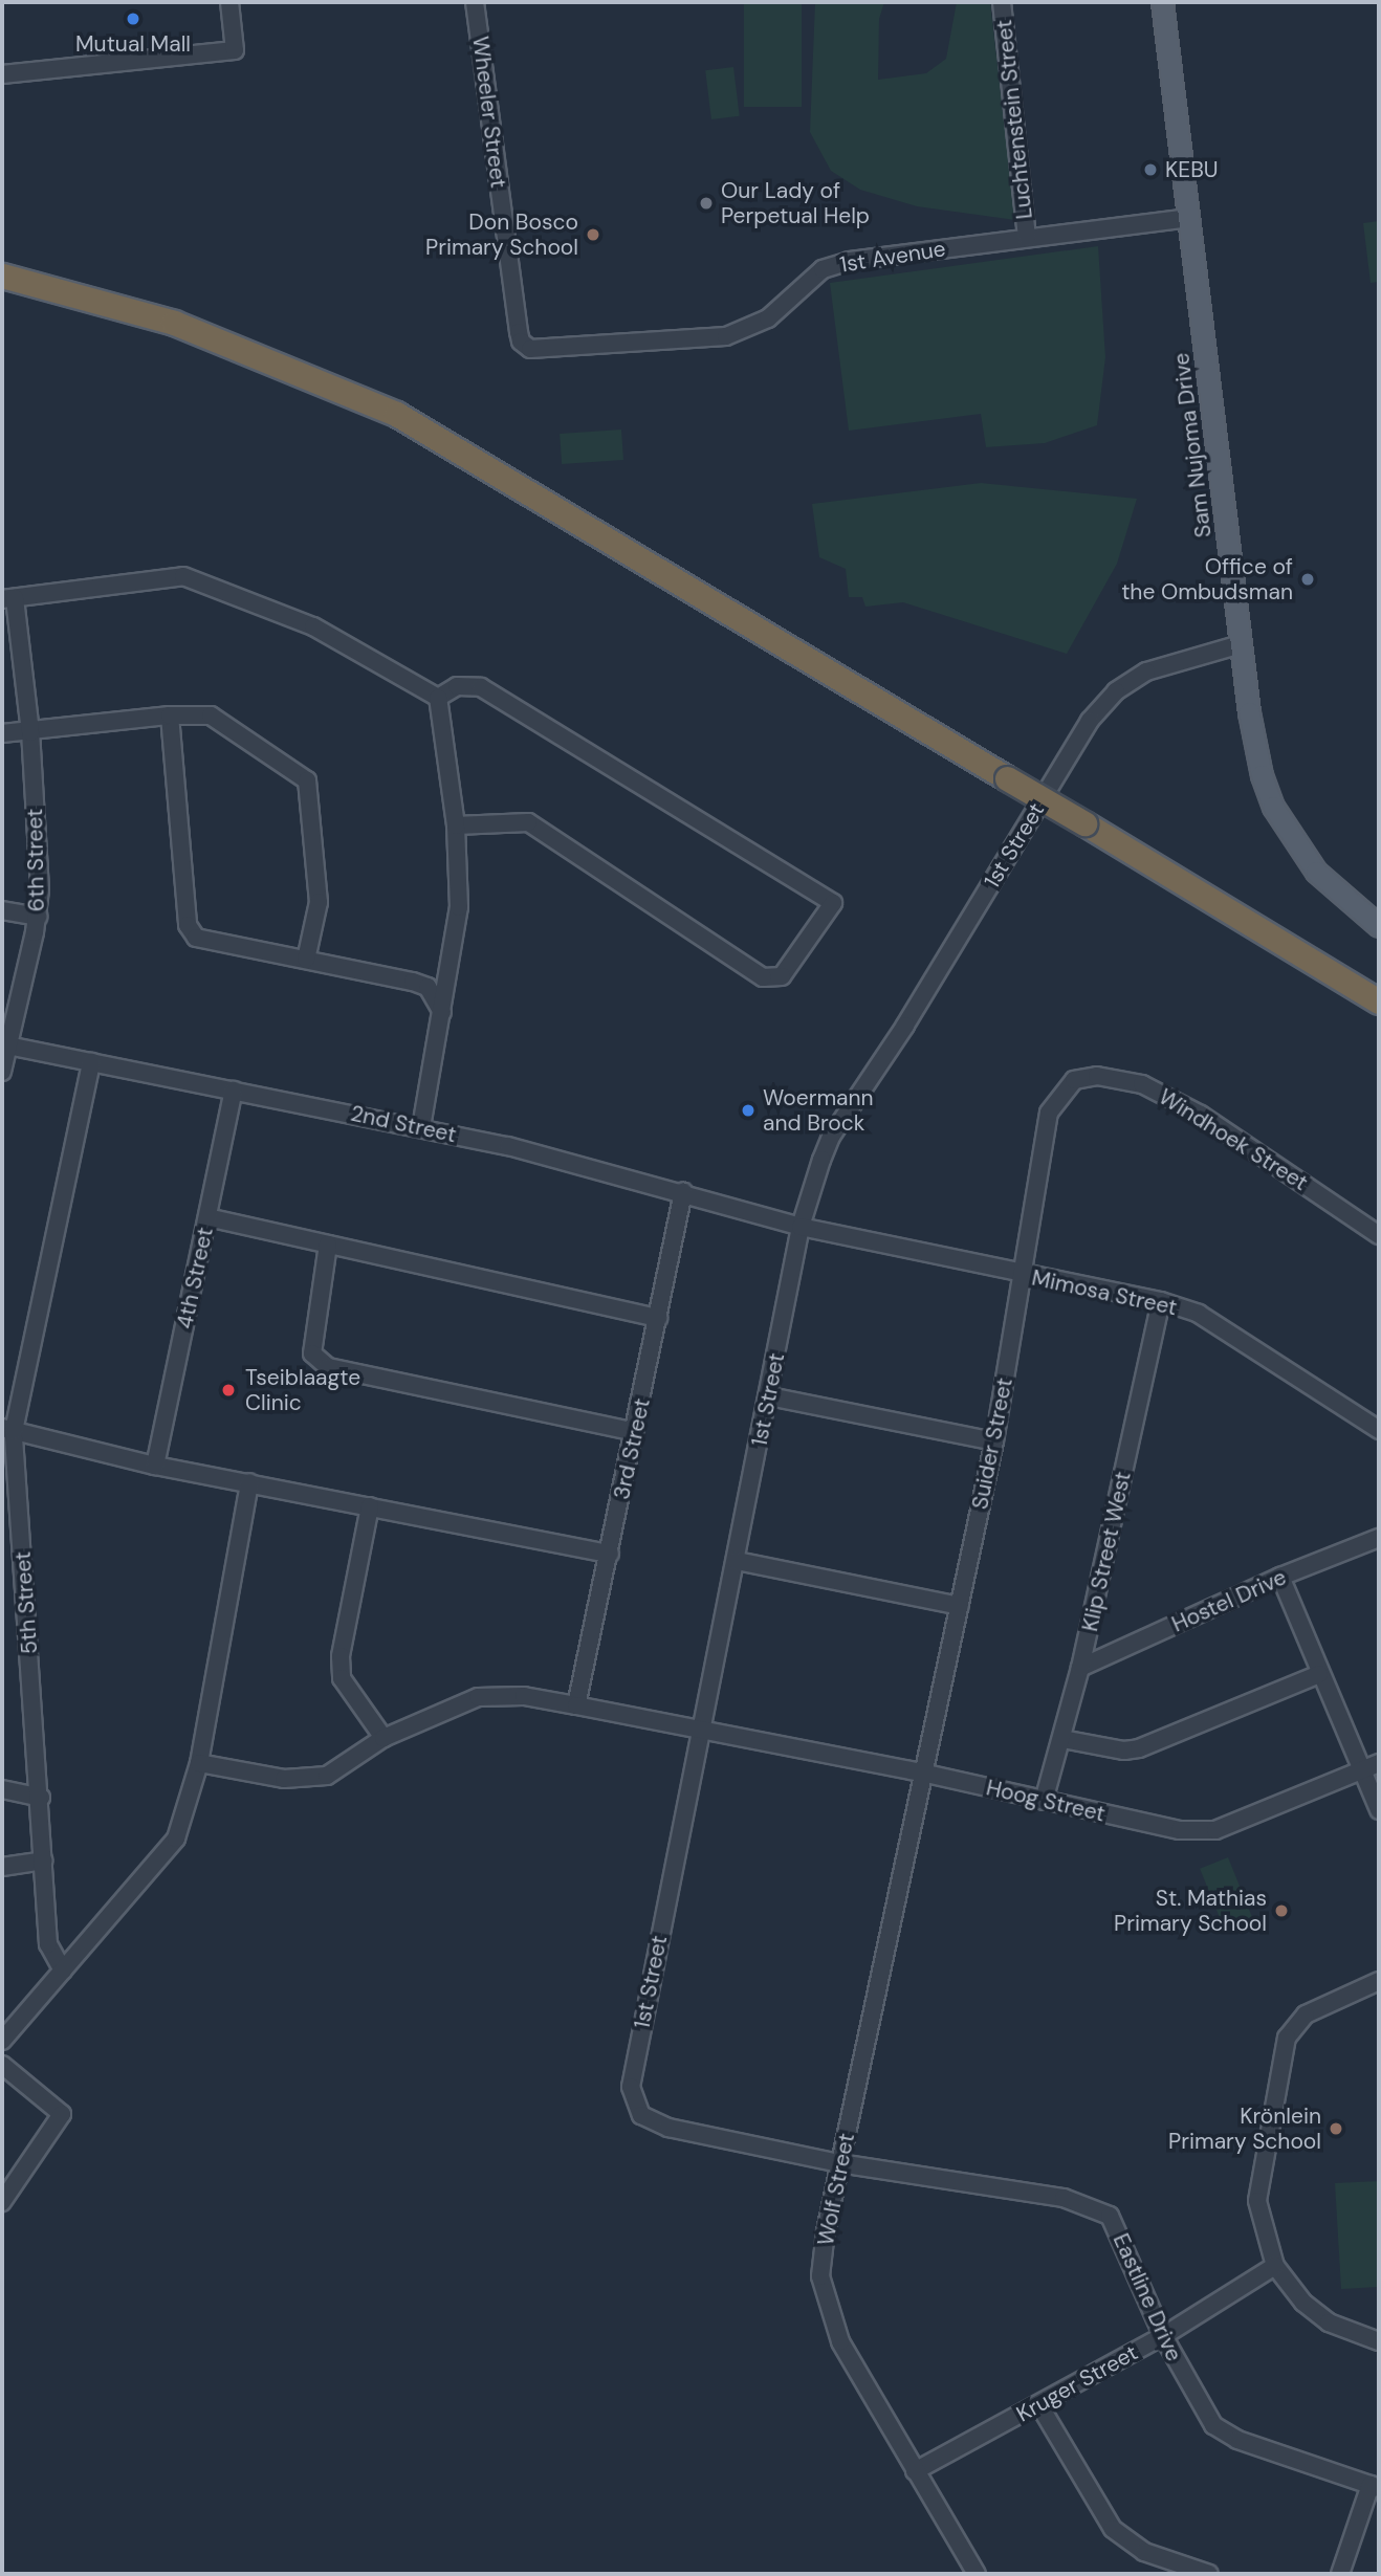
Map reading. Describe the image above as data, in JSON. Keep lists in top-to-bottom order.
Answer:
{
  "streets": {
    "main road": ["Sam Nujoma Drive"],
    "street": [
      "Wheeler Street",
      "Luchtenstein Street",
      "1st Avenue",
      "1st Street",
      "6th Street",
      "2nd Street",
      "Windhoek Street",
      "4th Street",
      "Mimosa Street",
      "Suider Street",
      "3rd Street",
      "Klip Street West",
      "Hostel Drive",
      "5th Street",
      "Hoog Street",
      "Wolf Street",
      "Eastline Drive",
      "Kruger Street"
    ]
  },
  "crossings": [
    ["Wheeler Street", "1st Avenue"],
    ["Luchtenstein Street", "1st Avenue"],
    ["1st Avenue", "Sam Nujoma Drive"],
    ["Sam Nujoma Drive", "1st Street"],
    ["1st Street", "2nd Street"],
    ["1st Street", "Mimosa Street"],
    ["1st Street", "Hoog Street"],
    ["1st Street", "Wolf Street"],
    ["1st Street", "Eastline Drive"],
    ["6th Street", "2nd Street"],
    ["2nd Street", "4th Street"],
    ["2nd Street", "Mimosa Street"],
    ["2nd Street", "3rd Street"],
    ["2nd Street", "5th Street"],
    ["Windhoek Street", "Suider Street"],
    ["Mimosa Street", "Suider Street"],
    ["Mimosa Street", "Klip Street West"],
    ["Suider Street", "Hoog Street"],
    ["Suider Street", "Wolf Street"],
    ["3rd Street", "Hoog Street"],
    ["Klip Street West", "Hostel Drive"],
    ["Klip Street West", "Hoog Street"],
    ["Hoog Street", "Wolf Street"],
    ["Wolf Street", "Eastline Drive"],
    ["Wolf Street", "Kruger Street"],
    ["Eastline Drive", "Kruger Street"]
  ],
  "places": [
    "Mutual Mall",
    "KEBU",
    "Our Lady of Perpetual Help",
    "Don Bosco Primary School",
    "Office of the Ombudsman",
    "Woermann and Brock",
    "Tseiblaagte Clinic",
    "St. Mathias Primary School",
    "Krönlein Primary School"
  ]
}
